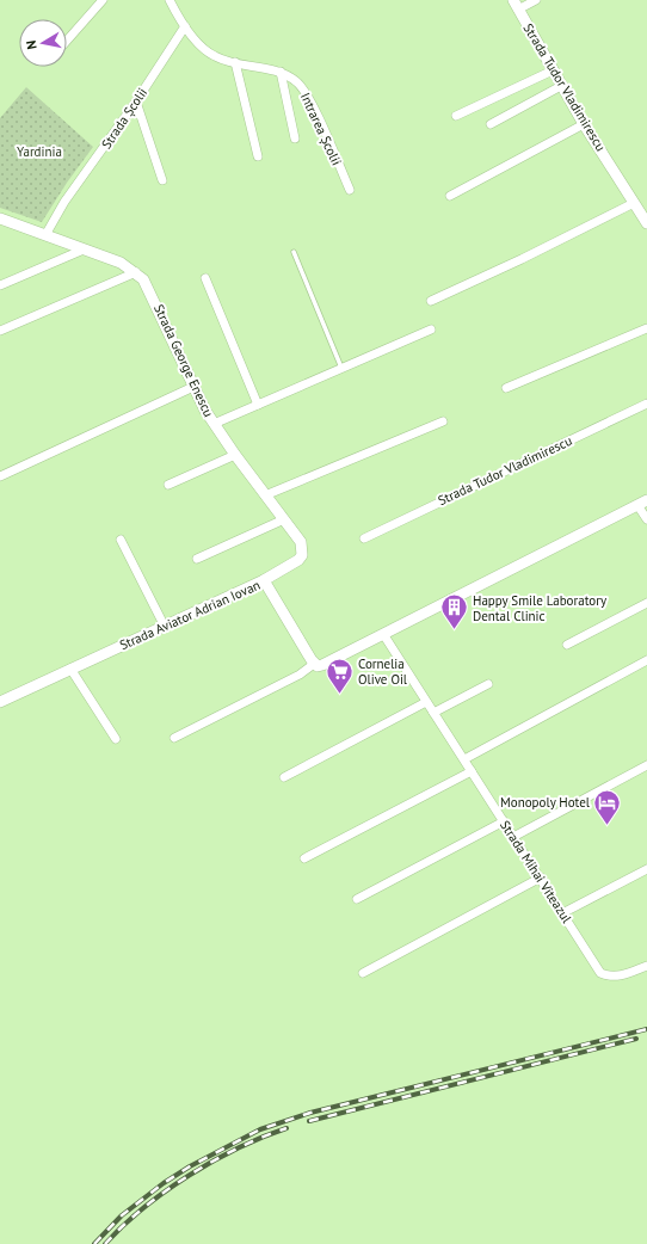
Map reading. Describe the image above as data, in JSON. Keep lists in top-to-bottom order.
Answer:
{
  "streets": {
    "street": [
      "Strada Tudor Vladimirescu",
      "Strada Școlii",
      "Intrarea Școlii",
      "Strada George Enescu",
      "Strada Aviator Adrian Iovan",
      "Strada Mihai Viteazul"
    ]
  },
  "crossings": [
    ["Strada Școlii", "Intrarea Școlii"],
    ["Strada Școlii", "Strada George Enescu"],
    ["Strada George Enescu", "Strada Aviator Adrian Iovan"]
  ],
  "parks": ["Yardinia"],
  "places": {
    "building": ["Happy Smile Laboratory Dental Clinic"],
    "supermarket": ["Cornelia Olive Oil"],
    "hotel": ["Monopoly Hotel"]
  },
  "north": "left"
}
